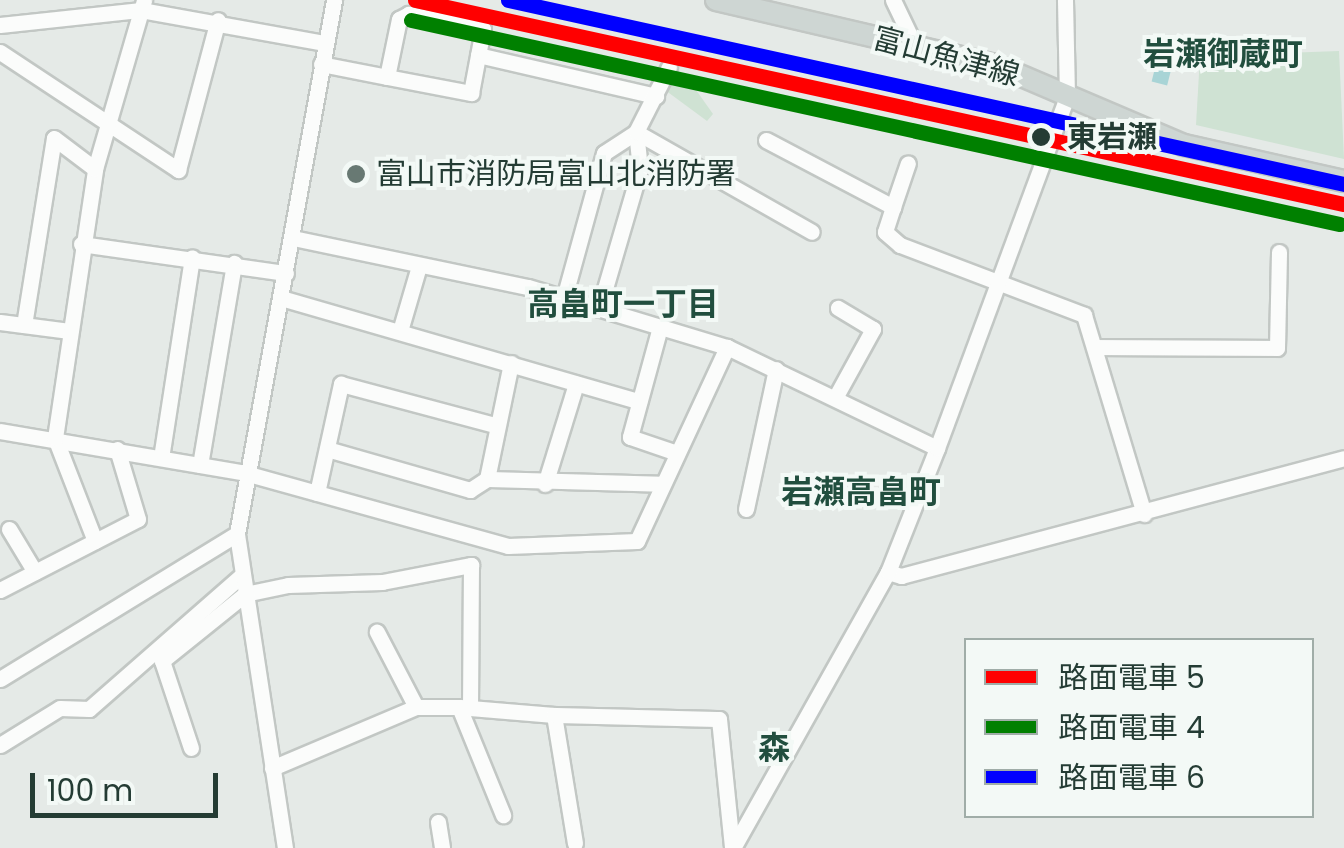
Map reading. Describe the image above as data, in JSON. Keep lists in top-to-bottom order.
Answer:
{
  "streets": {
    "main road": ["富山魚津線"]
  },
  "districts": [
    "岩瀬御蔵町",
    "高畠町一丁目",
    "岩瀬高畠町",
    "森"
  ],
  "places": ["東岩瀬", "富山市消防局富山北消防署"],
  "lines": ["tram line 5", "tram line 6", "tram line 4"],
  "legend": ["路面電車 5", "路面電車 4", "路面電車 6"],
  "scale_bar": "100 m"
}
